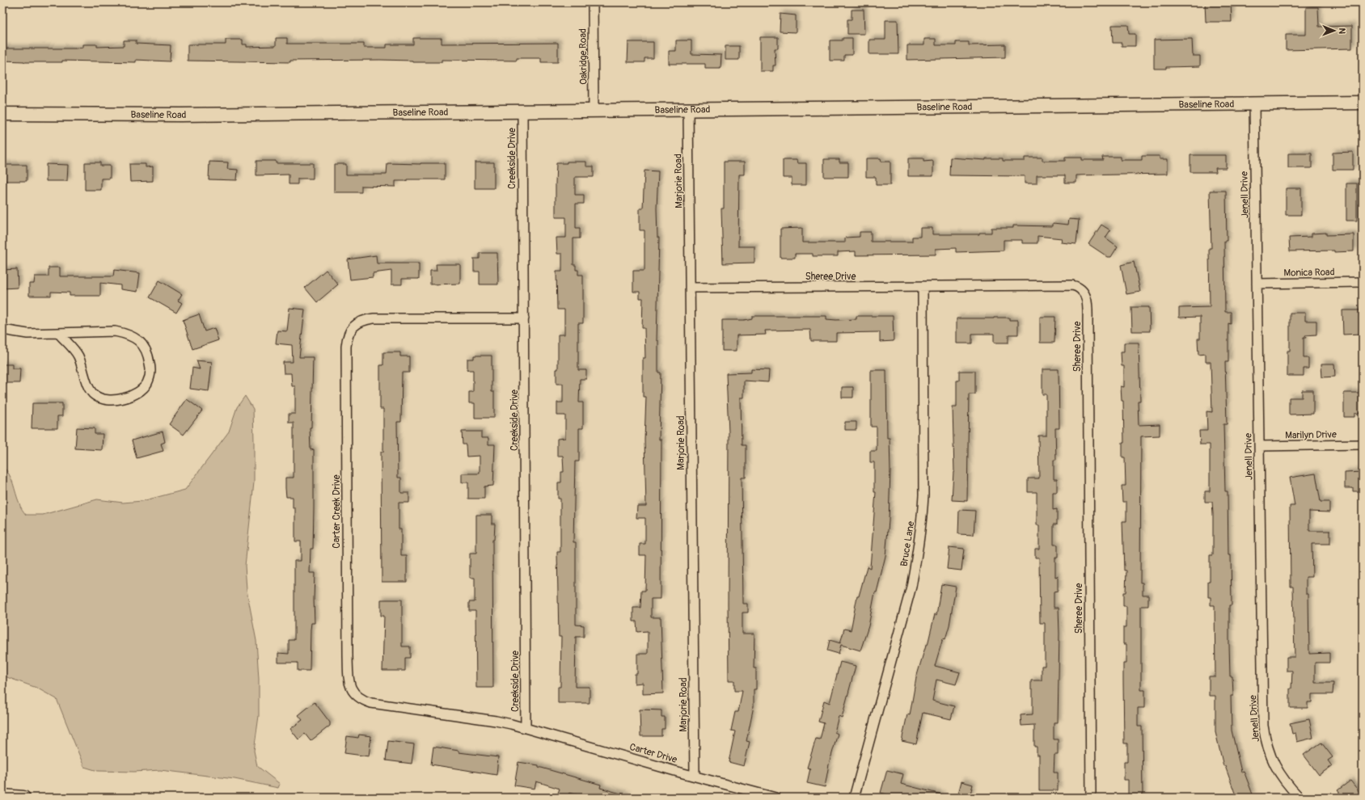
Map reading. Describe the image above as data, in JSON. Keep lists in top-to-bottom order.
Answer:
{
  "streets": {
    "street": [
      "Oakridge Road",
      "Baseline Road",
      "Creekside Drive",
      "Marjorie Road",
      "Jenell Drive",
      "Monica Road",
      "Sheree Drive",
      "Marilyn Drive",
      "Carter Creek Drive",
      "Bruce Lane",
      "Carter Drive"
    ]
  },
  "crossings": [
    ["Oakridge Road", "Baseline Road"],
    ["Baseline Road", "Creekside Drive"],
    ["Baseline Road", "Marjorie Road"],
    ["Baseline Road", "Jenell Drive"],
    ["Creekside Drive", "Carter Creek Drive"],
    ["Creekside Drive", "Carter Drive"],
    ["Marjorie Road", "Sheree Drive"],
    ["Marjorie Road", "Carter Drive"],
    ["Jenell Drive", "Monica Road"],
    ["Jenell Drive", "Marilyn Drive"],
    ["Sheree Drive", "Bruce Lane"],
    ["Carter Creek Drive", "Carter Drive"]
  ],
  "north": "right"
}
